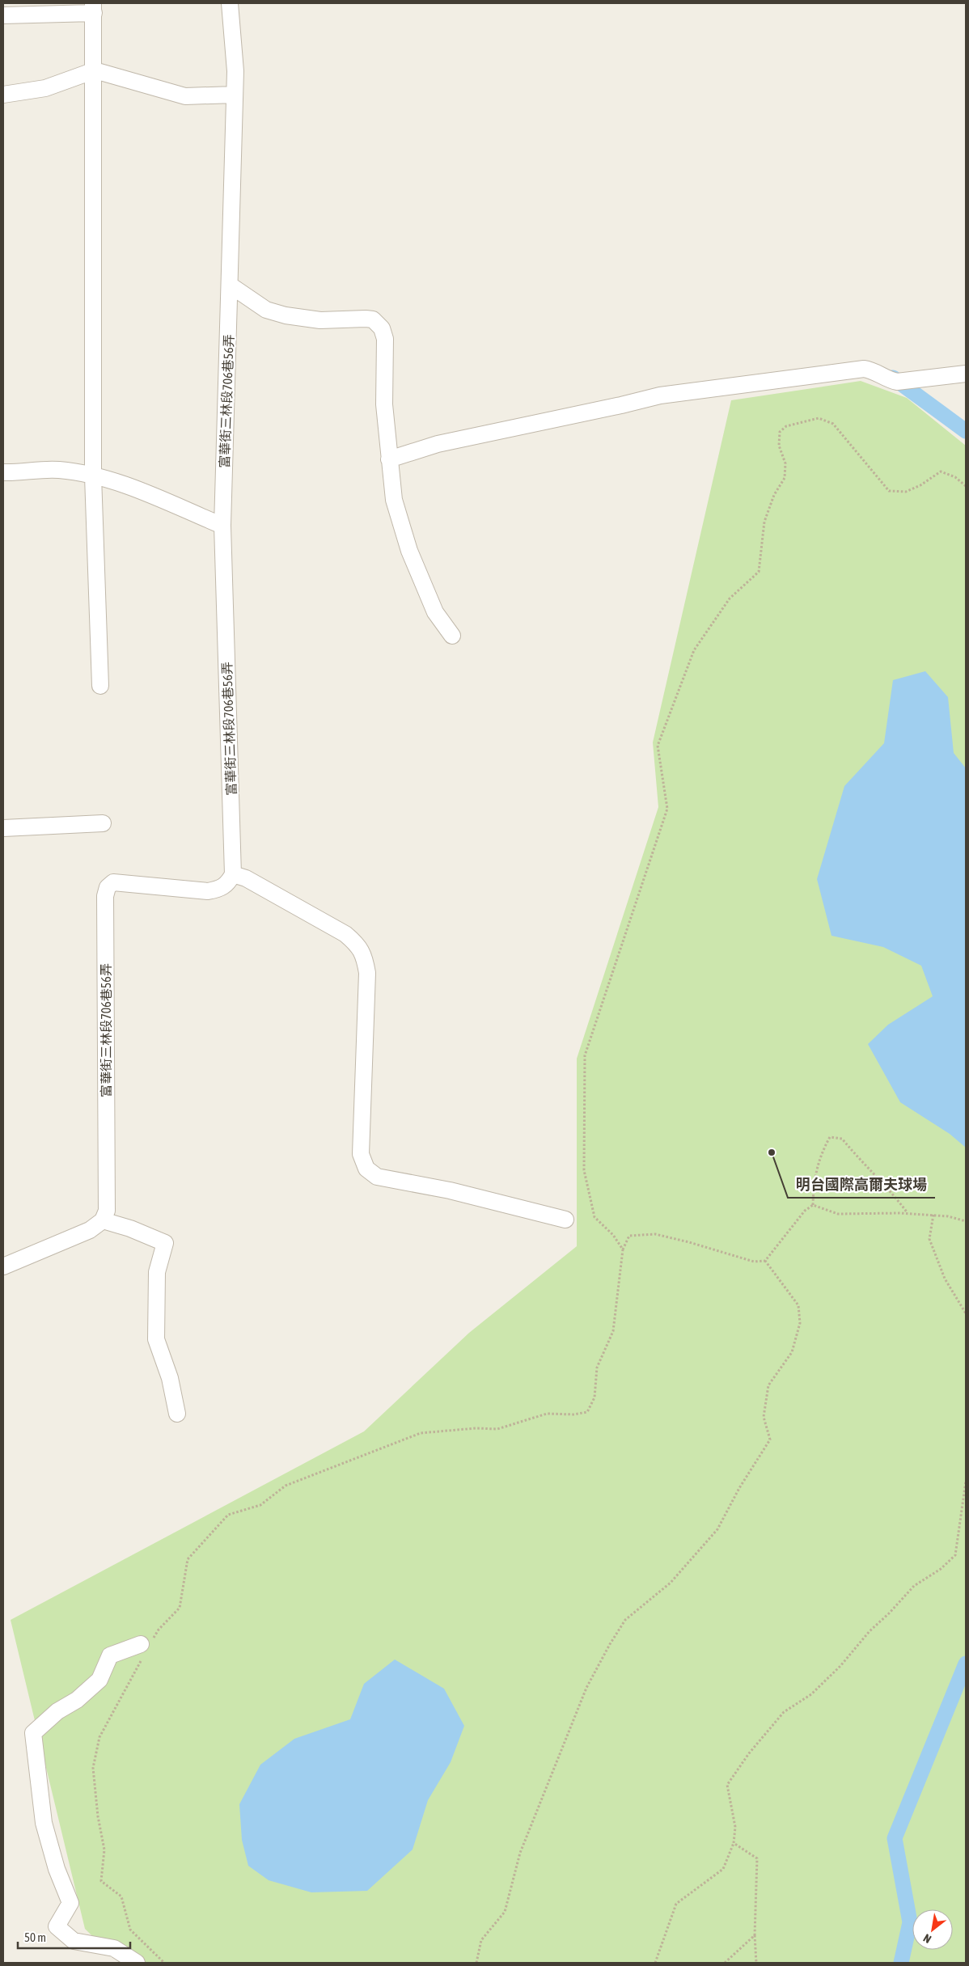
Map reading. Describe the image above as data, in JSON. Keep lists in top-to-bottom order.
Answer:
{
  "streets": {
    "street": ["富華街三林段706巷56弄"]
  },
  "places": ["明台國際高爾夫球場"],
  "scale_bar": "50 m",
  "north": "bottom left"
}
